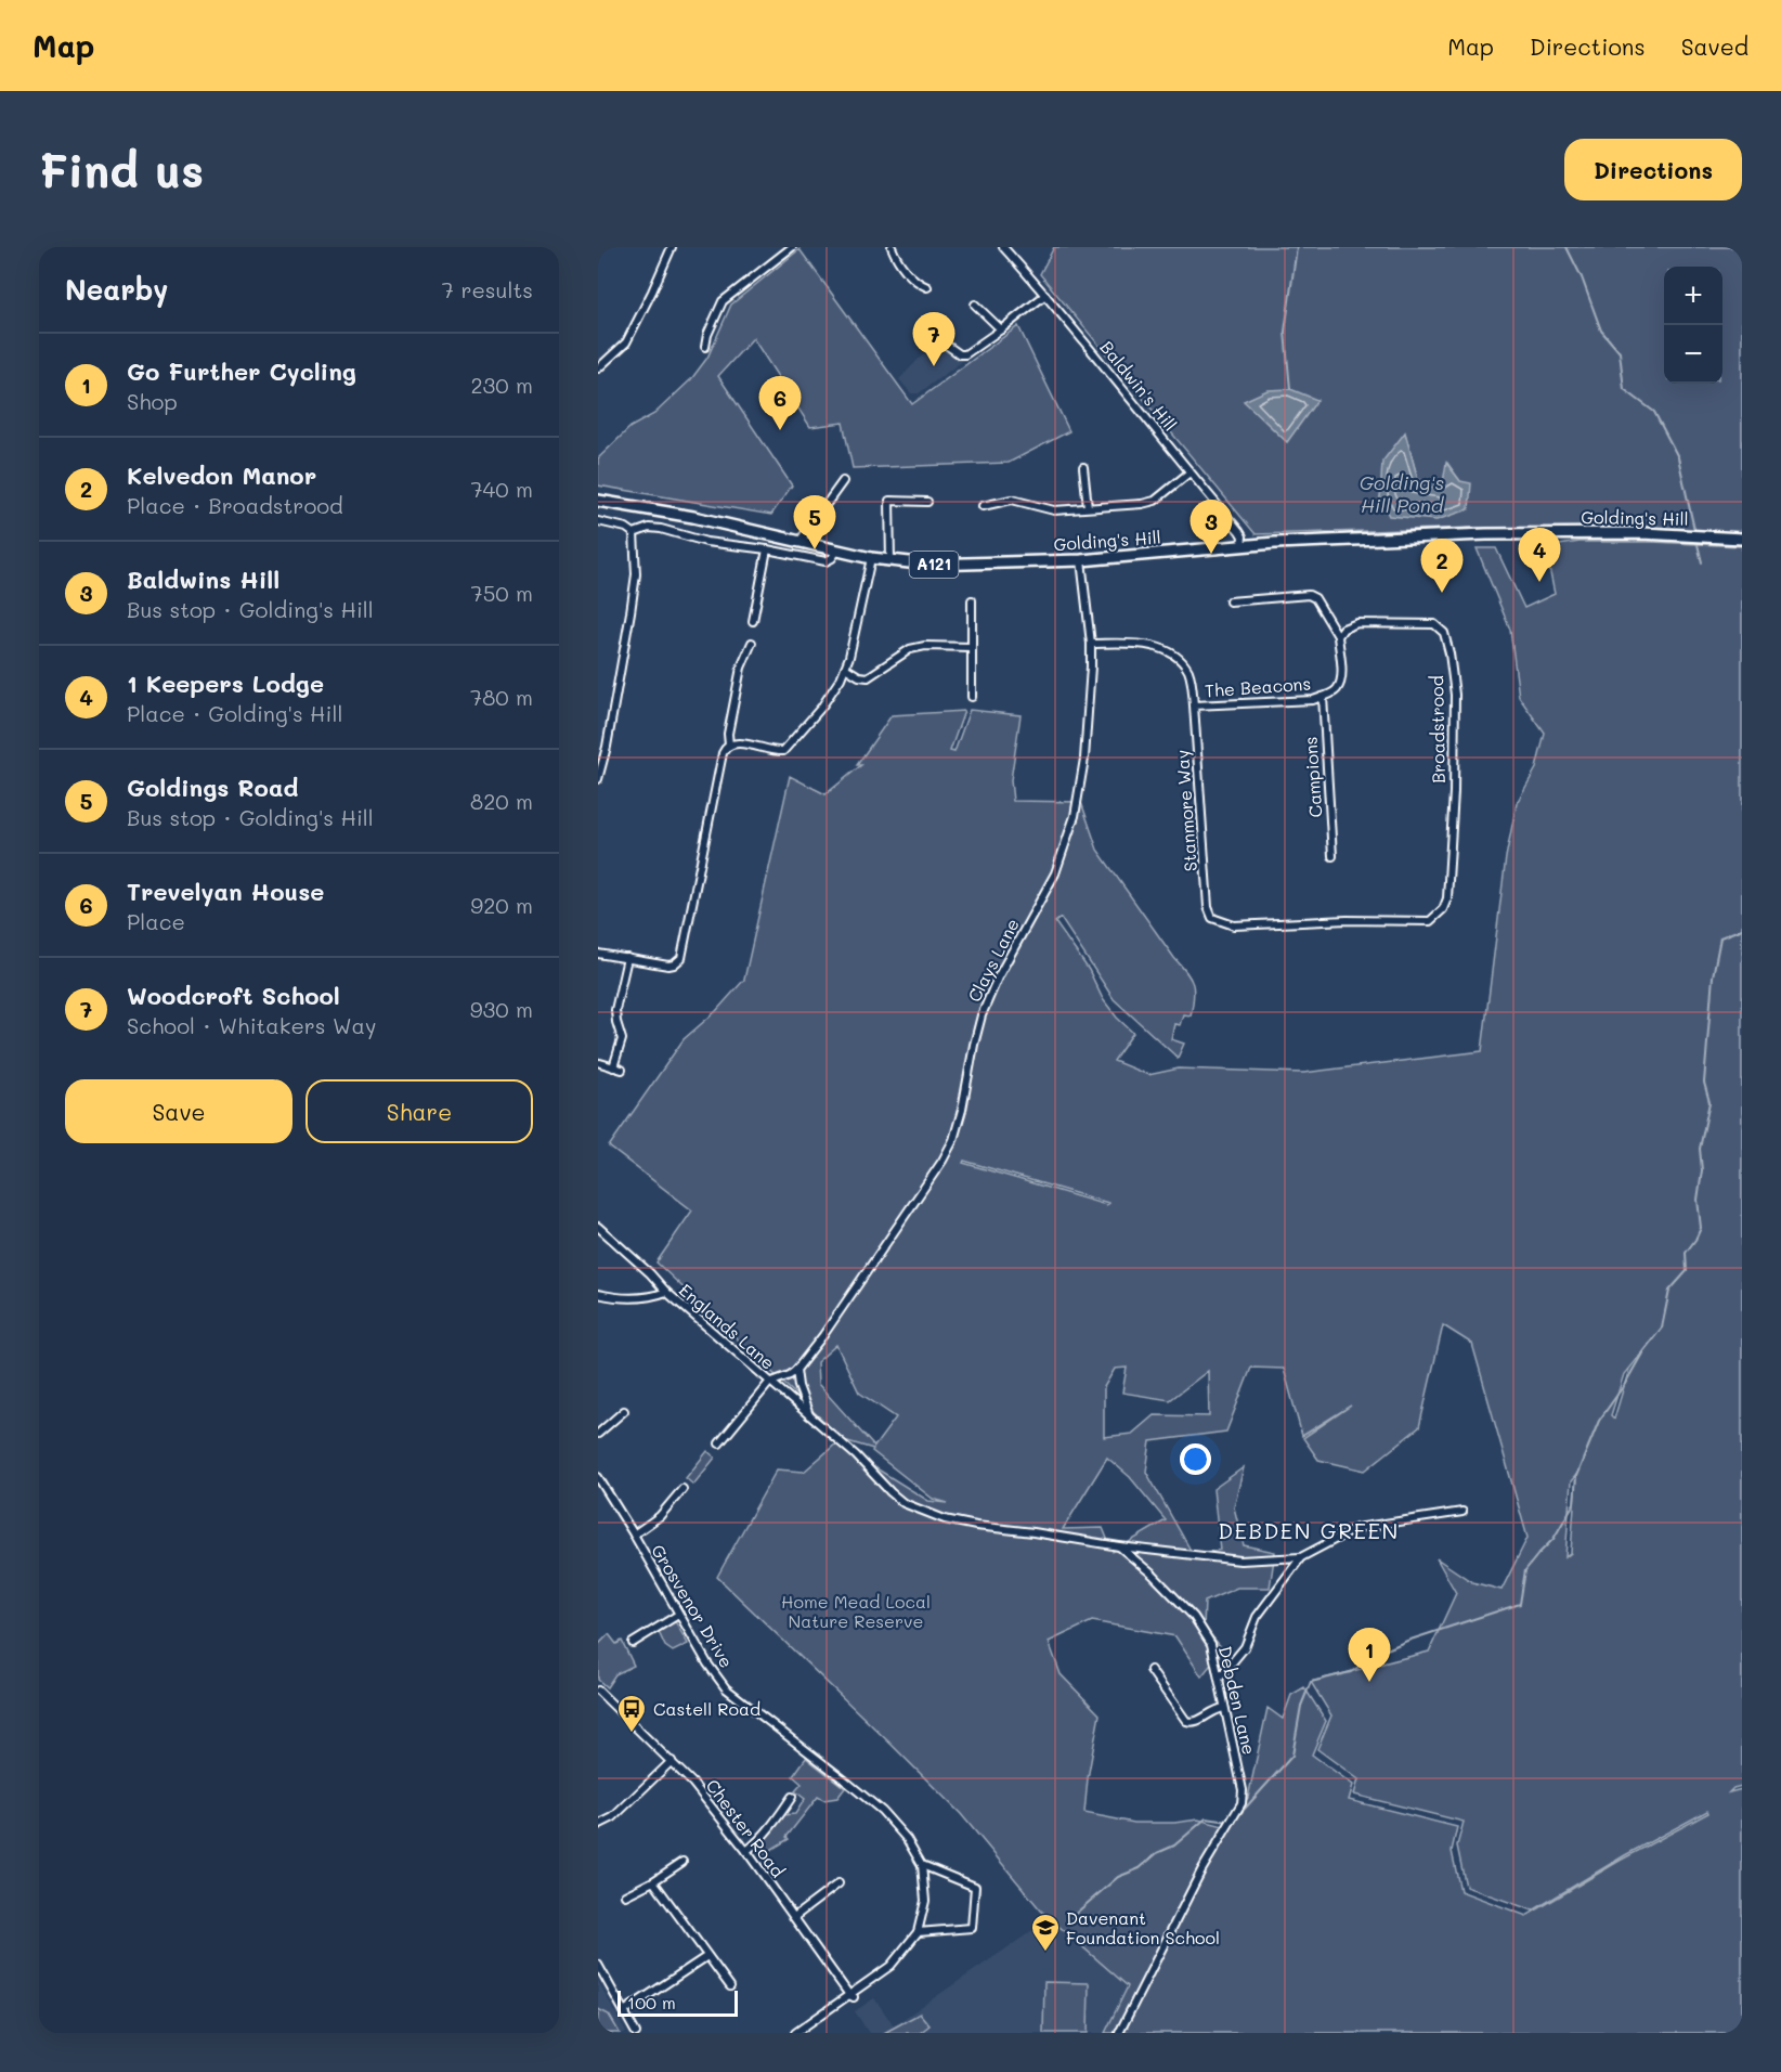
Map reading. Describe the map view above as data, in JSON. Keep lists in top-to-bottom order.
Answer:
{
  "streets": {
    "main road": ["Golding's Hill", "A121"],
    "street": [
      "Baldwin's Hill",
      "The Beacons",
      "Broadstrood",
      "Campions",
      "Stanmore Way",
      "Clays Lane",
      "Englands Lane",
      "Grosvenor Drive",
      "Debden Lane",
      "Chester Road"
    ]
  },
  "crossings": [
    ["Baldwin's Hill", "Golding's Hill"],
    ["Golding's Hill", "Clays Lane"],
    ["The Beacons", "Campions"],
    ["The Beacons", "Stanmore Way"],
    ["Broadstrood", "Stanmore Way"],
    ["Stanmore Way", "Clays Lane"],
    ["Clays Lane", "Englands Lane"],
    ["Grosvenor Drive", "Chester Road"]
  ],
  "districts": ["DEBDEN GREEN"],
  "water": ["Golding's Hill Pond"],
  "parks": ["Home Mead Local Nature Reserve"],
  "places": {
    "bus stop": ["Castell Road"],
    "school or university": ["Davenant Foundation School"]
  },
  "scale_bar": "100 m",
  "page": {
    "header": "Map",
    "nav": ["Map", "Directions", "Saved"],
    "buttons": [
      "Directions",
      ["Save", "Share"]
    ],
    "title": "Find us",
    "heading": ["Nearby", "7 results"],
    "map_buttons": ["+", "−"],
    "pins": [
      "7",
      "6",
      "5",
      "3",
      "4",
      "2",
      "1"
    ],
    "list": [
      {
        "mark": "1",
        "name": "Go Further Cycling",
        "note": "Shop",
        "value": "230 m"
      },
      {
        "mark": "2",
        "name": "Kelvedon Manor",
        "note": "Place · Broadstrood",
        "value": "740 m"
      },
      {
        "mark": "3",
        "name": "Baldwins Hill",
        "note": "Bus stop · Golding's Hill",
        "value": "750 m"
      },
      {
        "mark": "4",
        "name": "1 Keepers Lodge",
        "note": "Place · Golding's Hill",
        "value": "780 m"
      },
      {
        "mark": "5",
        "name": "Goldings Road",
        "note": "Bus stop · Golding's Hill",
        "value": "820 m"
      },
      {
        "mark": "6",
        "name": "Trevelyan House",
        "note": "Place",
        "value": "920 m"
      },
      {
        "mark": "7",
        "name": "Woodcroft School",
        "note": "School · Whitakers Way",
        "value": "930 m"
      }
    ],
    "scale": "100 m"
  }
}
